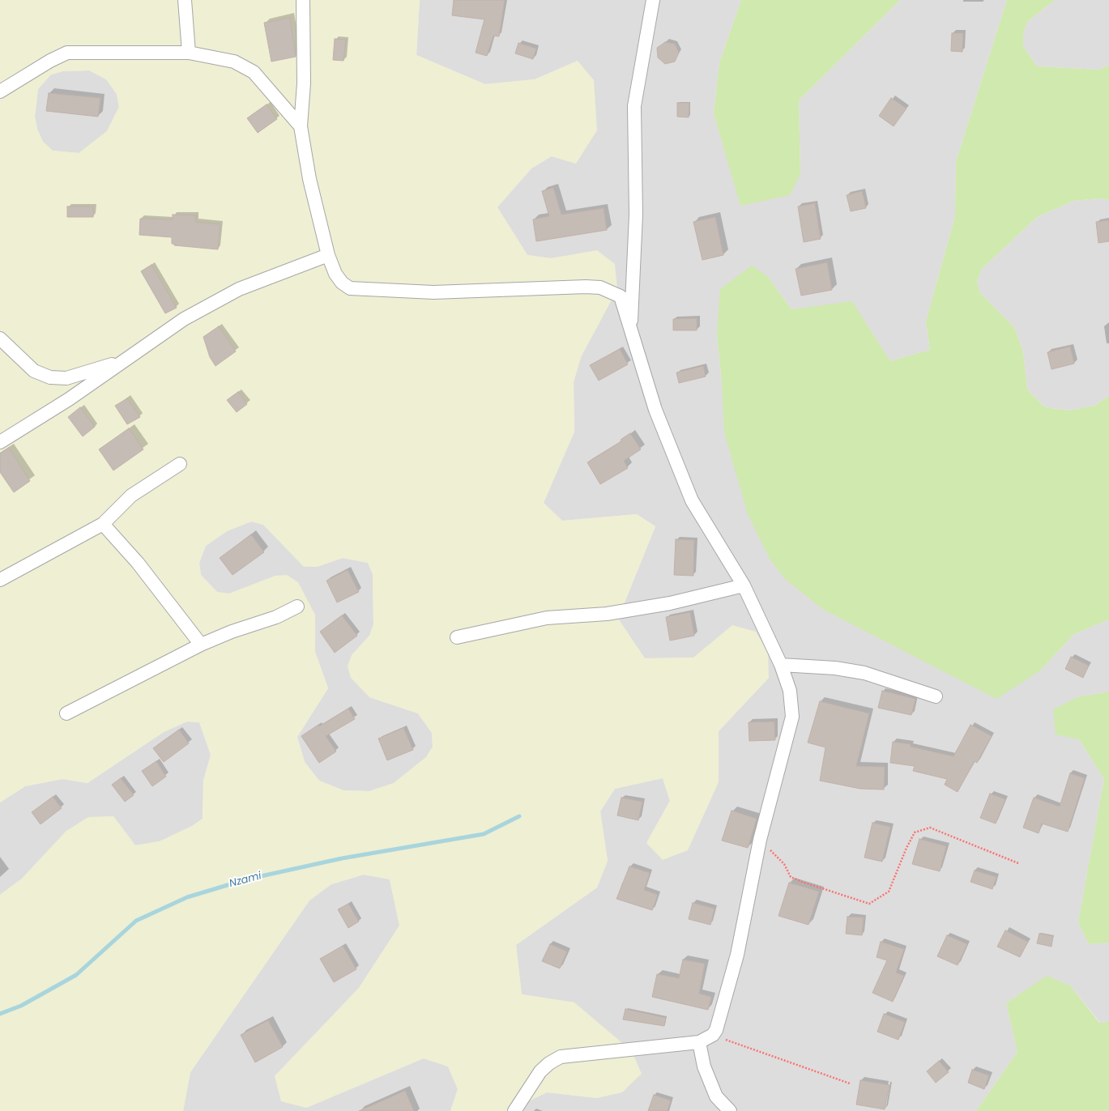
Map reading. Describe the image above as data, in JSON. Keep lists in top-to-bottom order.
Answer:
{
  "water": ["Nzami"]
}
